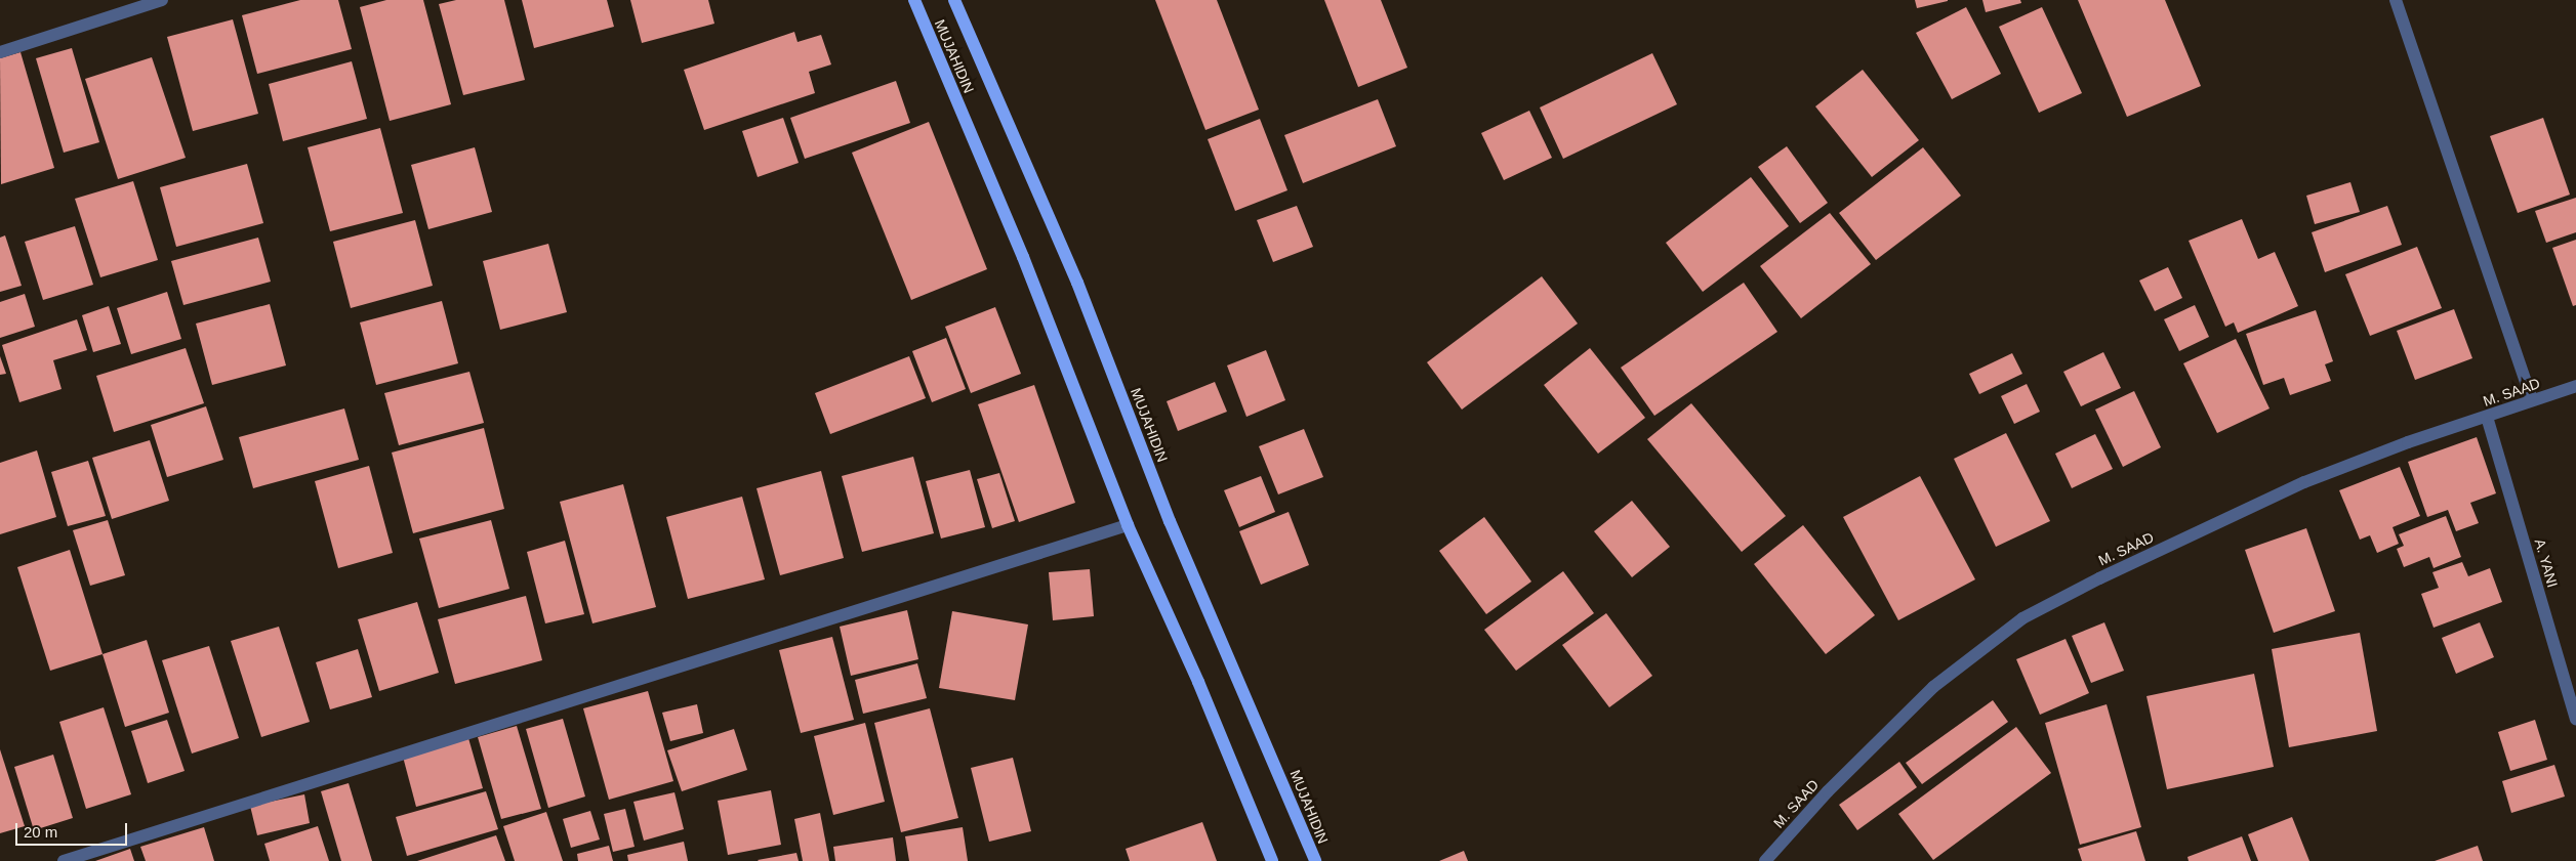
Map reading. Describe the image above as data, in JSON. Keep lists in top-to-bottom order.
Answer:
{
  "streets": {
    "main road": ["MUJAHIDIN"],
    "street": ["M. SAAD", "A. YANI"]
  },
  "crossings": [
    ["M. SAAD", "A. YANI"]
  ],
  "scale_bar": "20 m"
}
